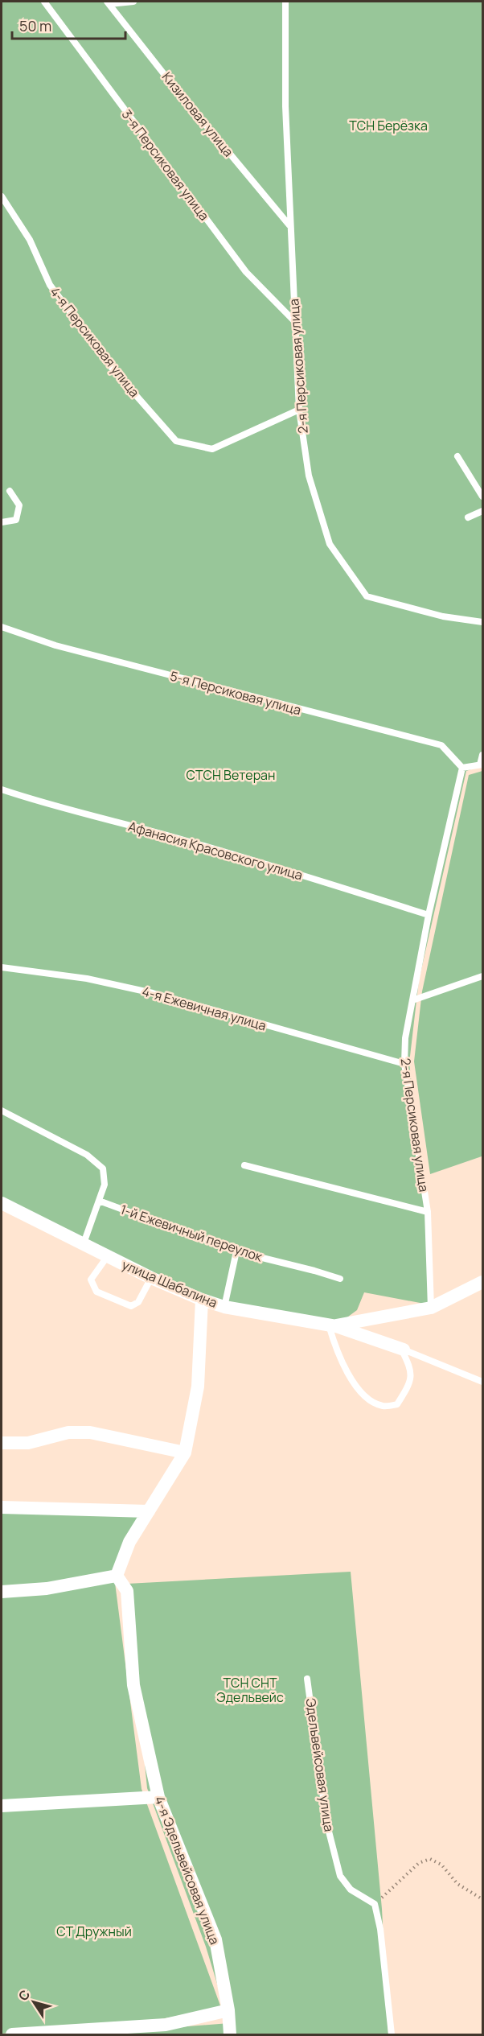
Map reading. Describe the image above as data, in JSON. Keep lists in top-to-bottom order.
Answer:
{
  "streets": {
    "street": ["улица Шабалина", "4-я Эдельвейсовая улица"],
    "lane": [
      "Кизиловая улица",
      "3-я Персиковая улица",
      "4-я Персиковая улица",
      "2-я Персиковая улица",
      "5-я Персиковая улица",
      "Афанасия Красовского улица",
      "4-я Ежевичная улица",
      "1-й Ежевичный переулок",
      "Эдельвейсовая улица"
    ]
  },
  "crossings": [
    ["Кизиловая улица", "2-я Персиковая улица"],
    ["3-я Персиковая улица", "2-я Персиковая улица"],
    ["4-я Персиковая улица", "2-я Персиковая улица"],
    ["2-я Персиковая улица", "5-я Персиковая улица"],
    ["2-я Персиковая улица", "Афанасия Красовского улица"],
    ["2-я Персиковая улица", "4-я Ежевичная улица"]
  ],
  "parks": [
    "ТСН Берёзка",
    "СТСН Ветеран",
    "ТСН СНТ Эдельвейс",
    "СТ Дружный"
  ],
  "scale_bar": "50 m",
  "north": "top left"
}
